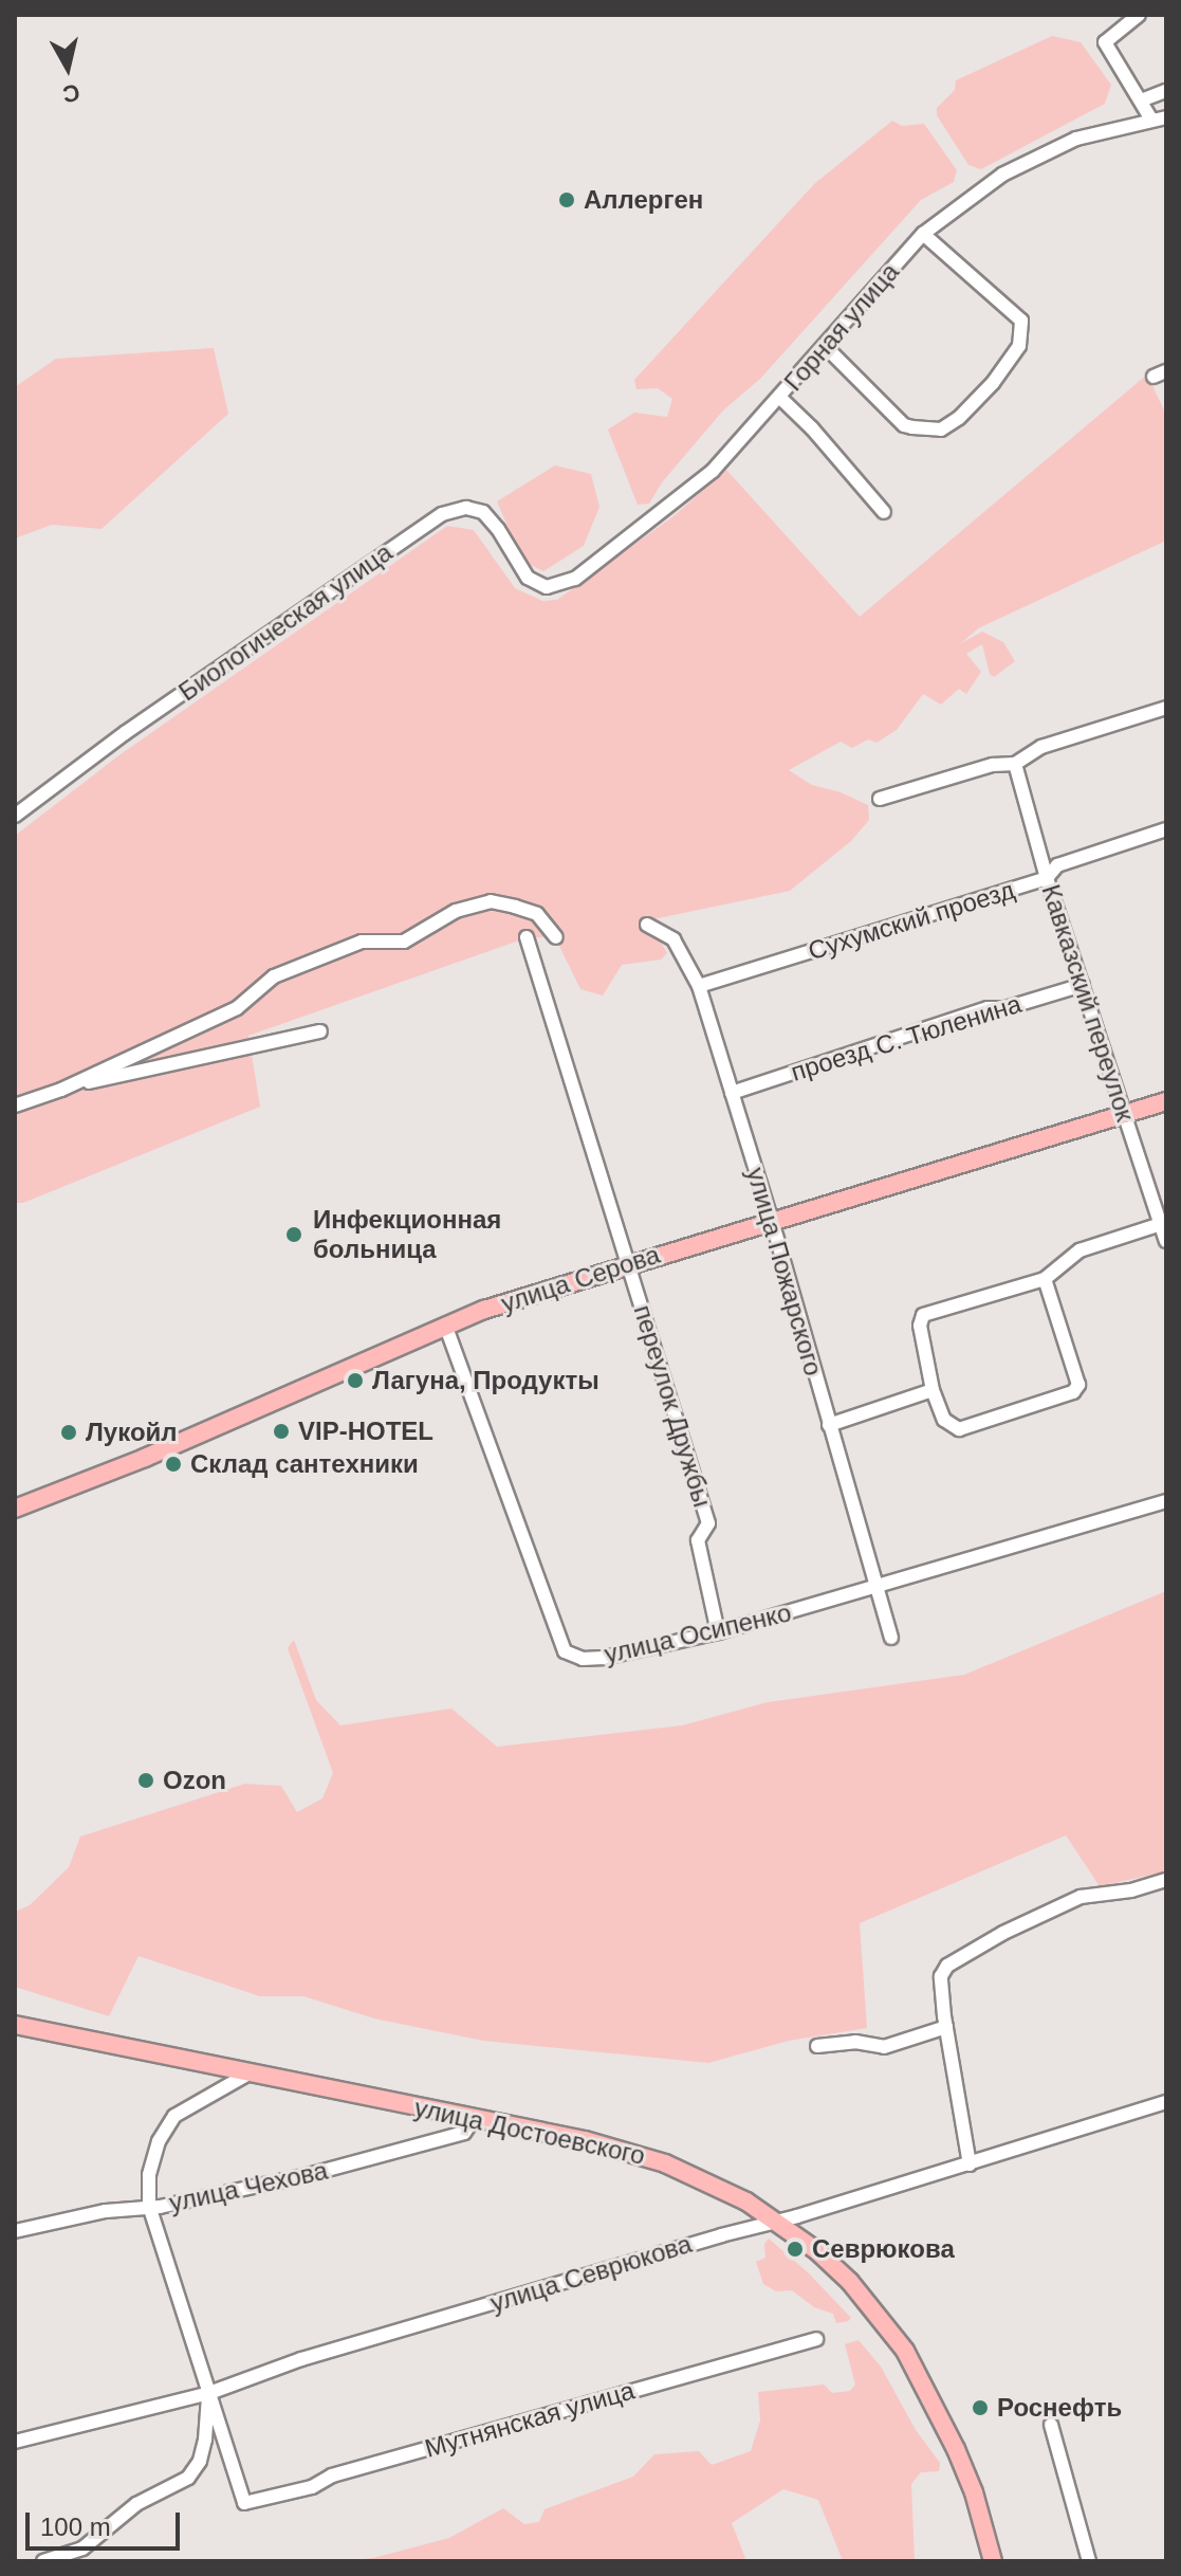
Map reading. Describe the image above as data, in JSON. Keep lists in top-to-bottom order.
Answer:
{
  "streets": {
    "main road": ["улица Серова", "улица Достоевского"],
    "street": [
      "Горная улица",
      "Биологическая улица",
      "Сухумский проезд",
      "Кавказский переулок",
      "проезд С. Тюленина",
      "улица Пожарского",
      "переулок Дружбы",
      "улица Осипенко",
      "улица Чехова",
      "улица Севрюкова",
      "Мутнянская улица"
    ]
  },
  "crossings": [
    ["Горная улица", "Биологическая улица"],
    ["Сухумский проезд", "Кавказский переулок"],
    ["Сухумский проезд", "улица Пожарского"],
    ["Кавказский переулок", "проезд С. Тюленина"],
    ["Кавказский переулок", "улица Серова"],
    ["проезд С. Тюленина", "улица Пожарского"],
    ["улица Пожарского", "улица Серова"],
    ["улица Пожарского", "улица Осипенко"],
    ["улица Серова", "переулок Дружбы"],
    ["улица Серова", "улица Осипенко"],
    ["переулок Дружбы", "улица Осипенко"],
    ["улица Достоевского", "улица Чехова"],
    ["улица Достоевского", "улица Севрюкова"],
    ["улица Севрюкова", "Мутнянская улица"]
  ],
  "places": [
    "Аллерген",
    "Инфекционная больница",
    "Лагуна, Продукты",
    "VIP-HOTEL",
    "Лукойл",
    "Склад сантехники",
    "Ozon",
    "Севрюкова",
    "Роснефть"
  ],
  "scale_bar": "100 m",
  "north": "bottom"
}
